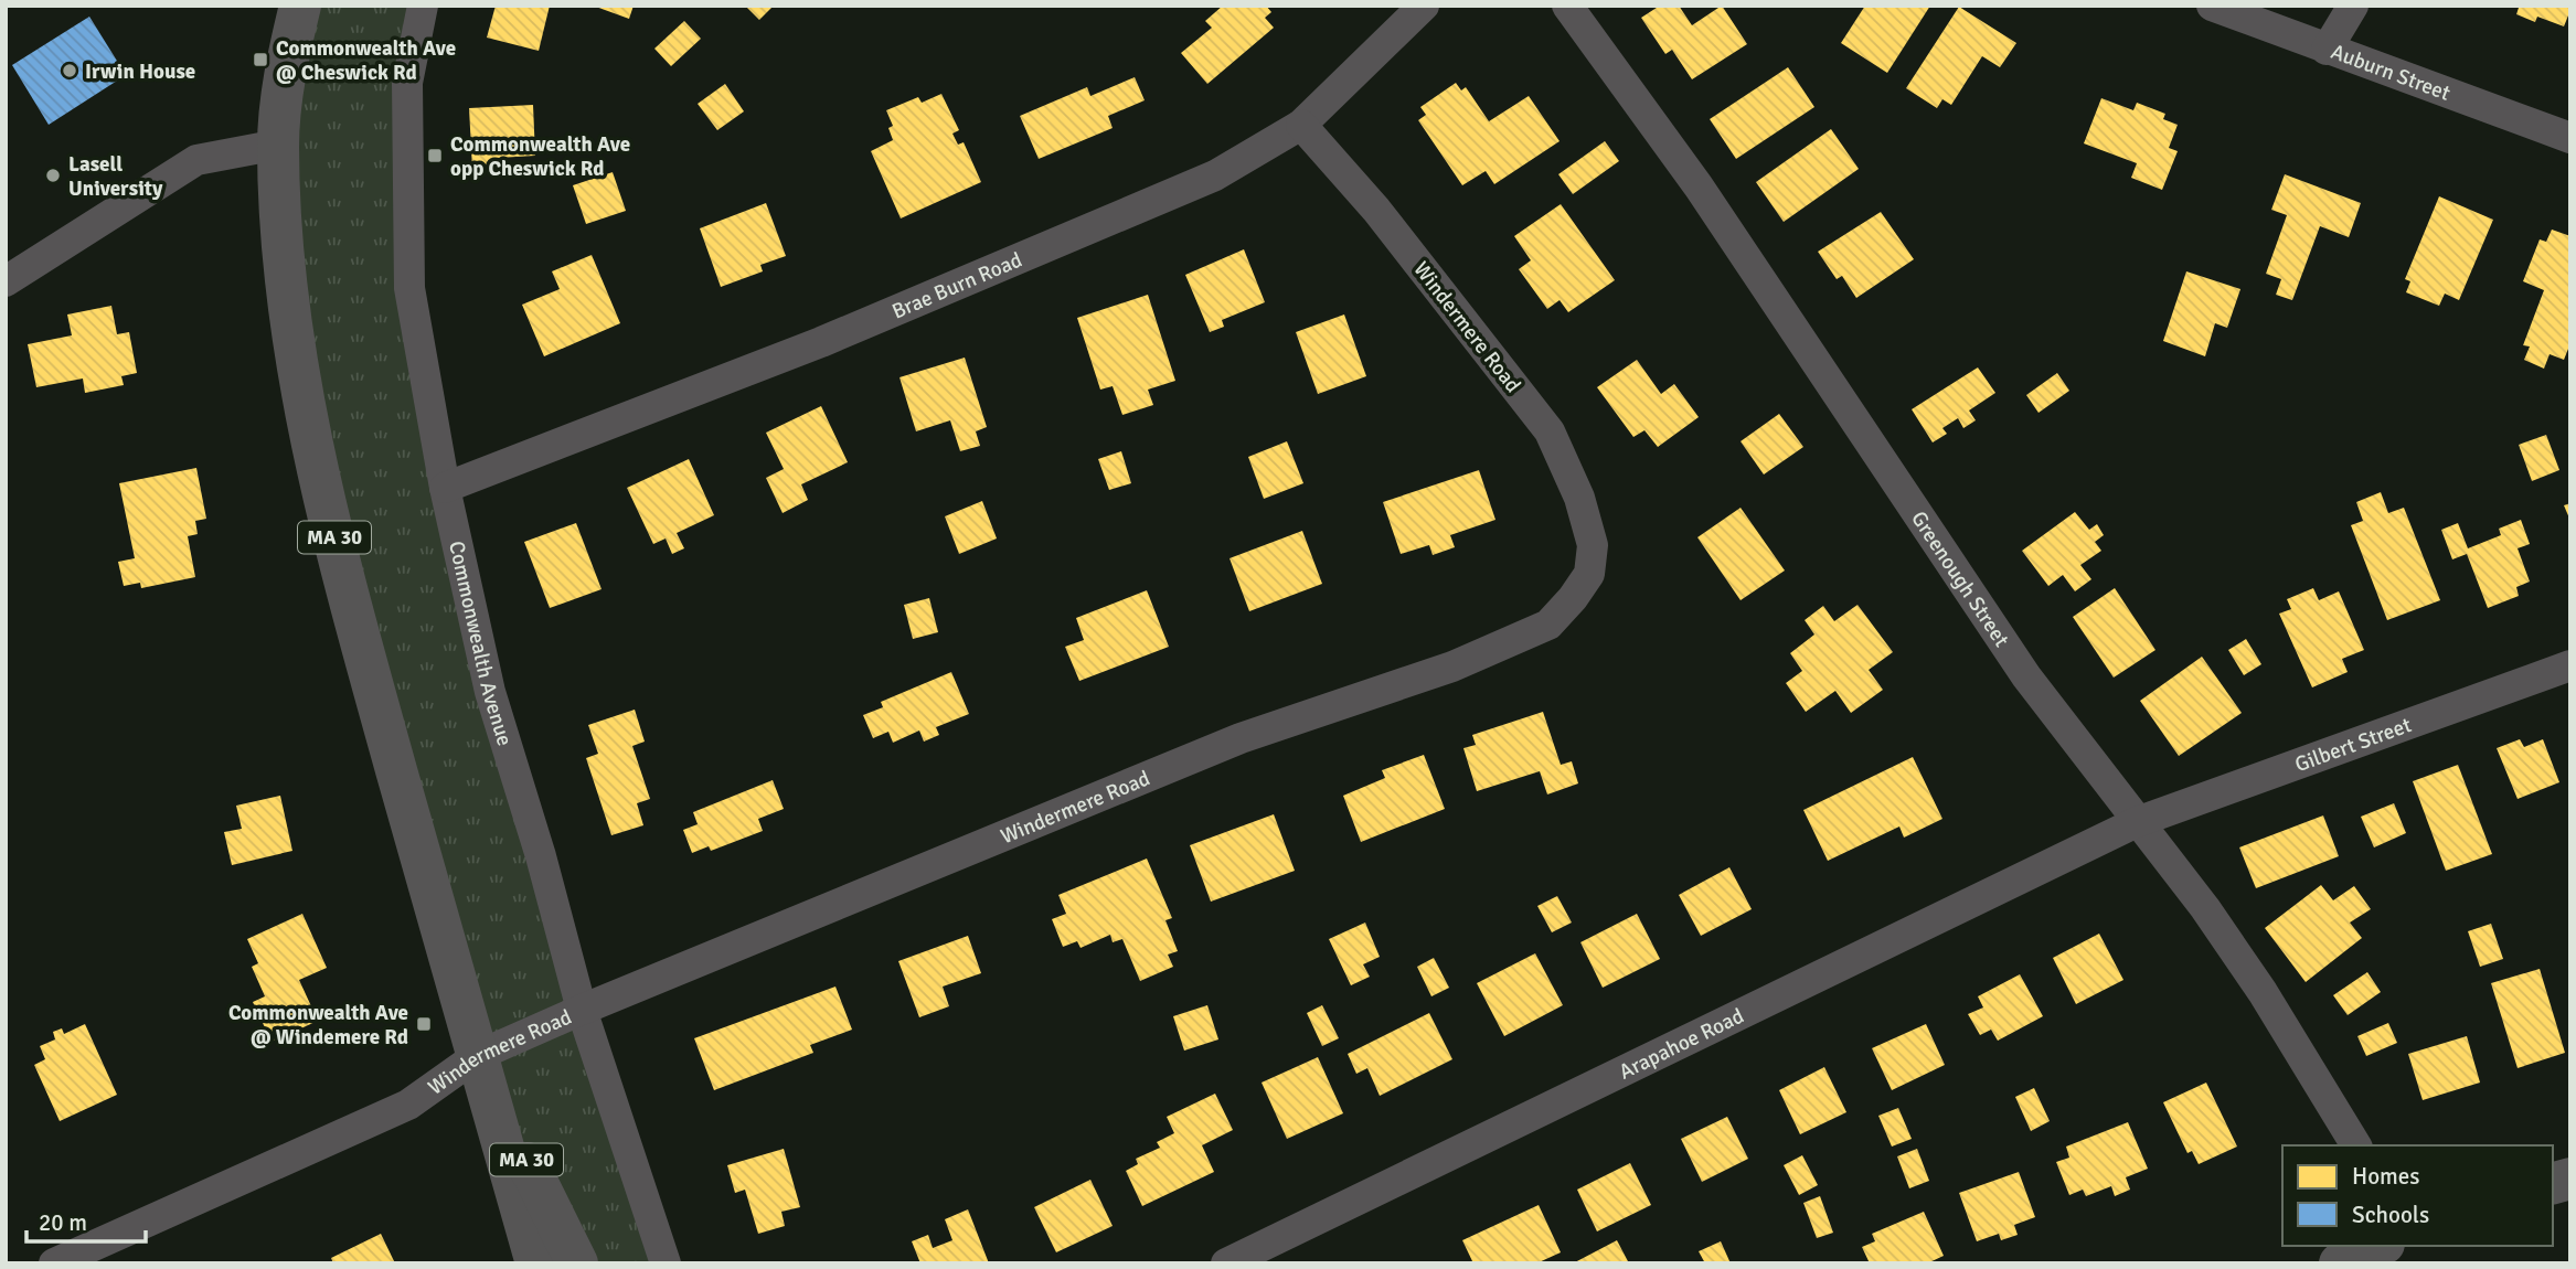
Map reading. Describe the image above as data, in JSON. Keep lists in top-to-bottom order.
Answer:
{
  "streets": {
    "main road": ["MA 30"],
    "street": [
      "Auburn Street",
      "Brae Burn Road",
      "Windermere Road",
      "Greenough Street",
      "Commonwealth Avenue",
      "Gilbert Street",
      "Arapahoe Road"
    ]
  },
  "crossings": [
    ["Brae Burn Road", "Windermere Road"],
    ["Brae Burn Road", "Commonwealth Avenue"],
    ["Windermere Road", "MA 30"],
    ["Windermere Road", "Commonwealth Avenue"],
    ["Greenough Street", "Gilbert Street"],
    ["Greenough Street", "Arapahoe Road"],
    ["Gilbert Street", "Arapahoe Road"]
  ],
  "places": {
    "transit": ["Commonwealth Ave @ Cheswick Rd", "Commonwealth Ave opp Cheswick Rd", "Commonwealth Ave @ Windemere Rd"],
    "other": ["Irwin House", "Lasell University"]
  },
  "legend": ["Homes", "Schools"],
  "scale_bar": "20 m"
}
